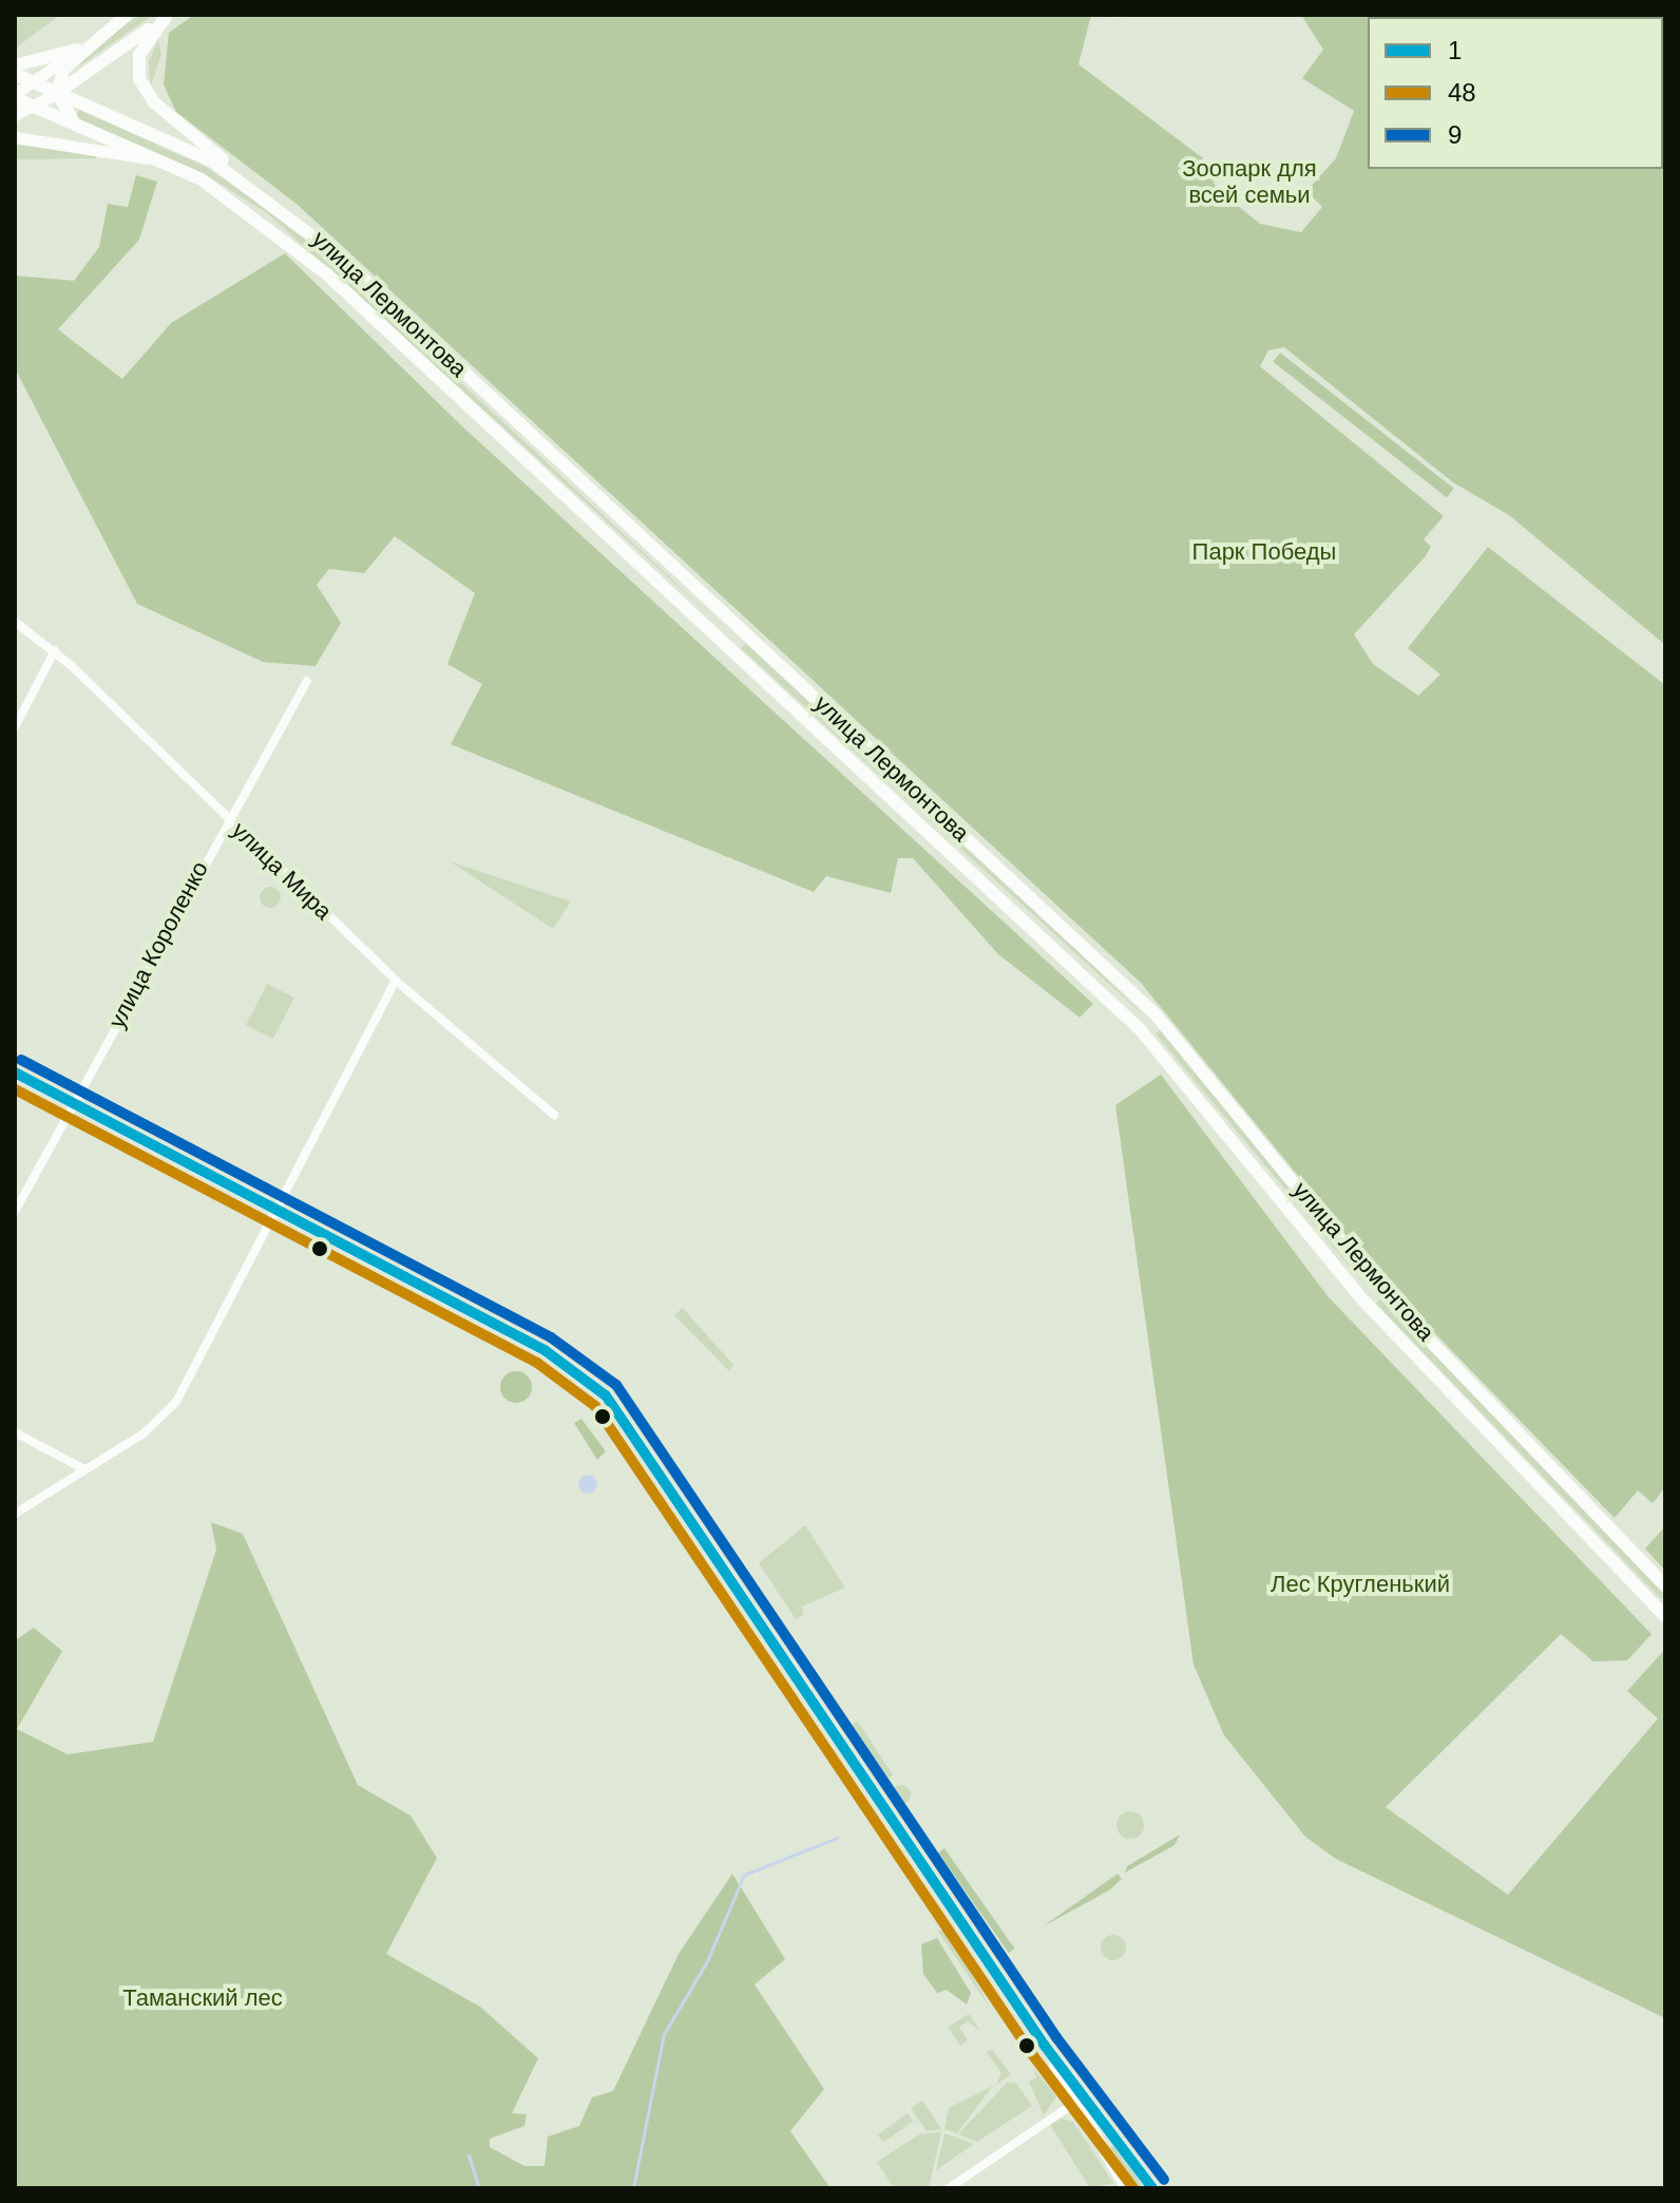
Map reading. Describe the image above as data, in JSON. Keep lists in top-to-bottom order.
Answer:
{
  "streets": {
    "main road": ["улица Лермонтова"],
    "street": ["улица Мира", "улица Короленко"]
  },
  "crossings": [
    ["улица Мира", "улица Короленко"]
  ],
  "parks": [
    "Зоопарк для всей семьи",
    "Парк Победы",
    "Лес Кругленький",
    "Таманский лес"
  ],
  "lines": ["transit line 9", "transit line 1", "transit line 48"],
  "legend": ["1", "48", "9"]
}
